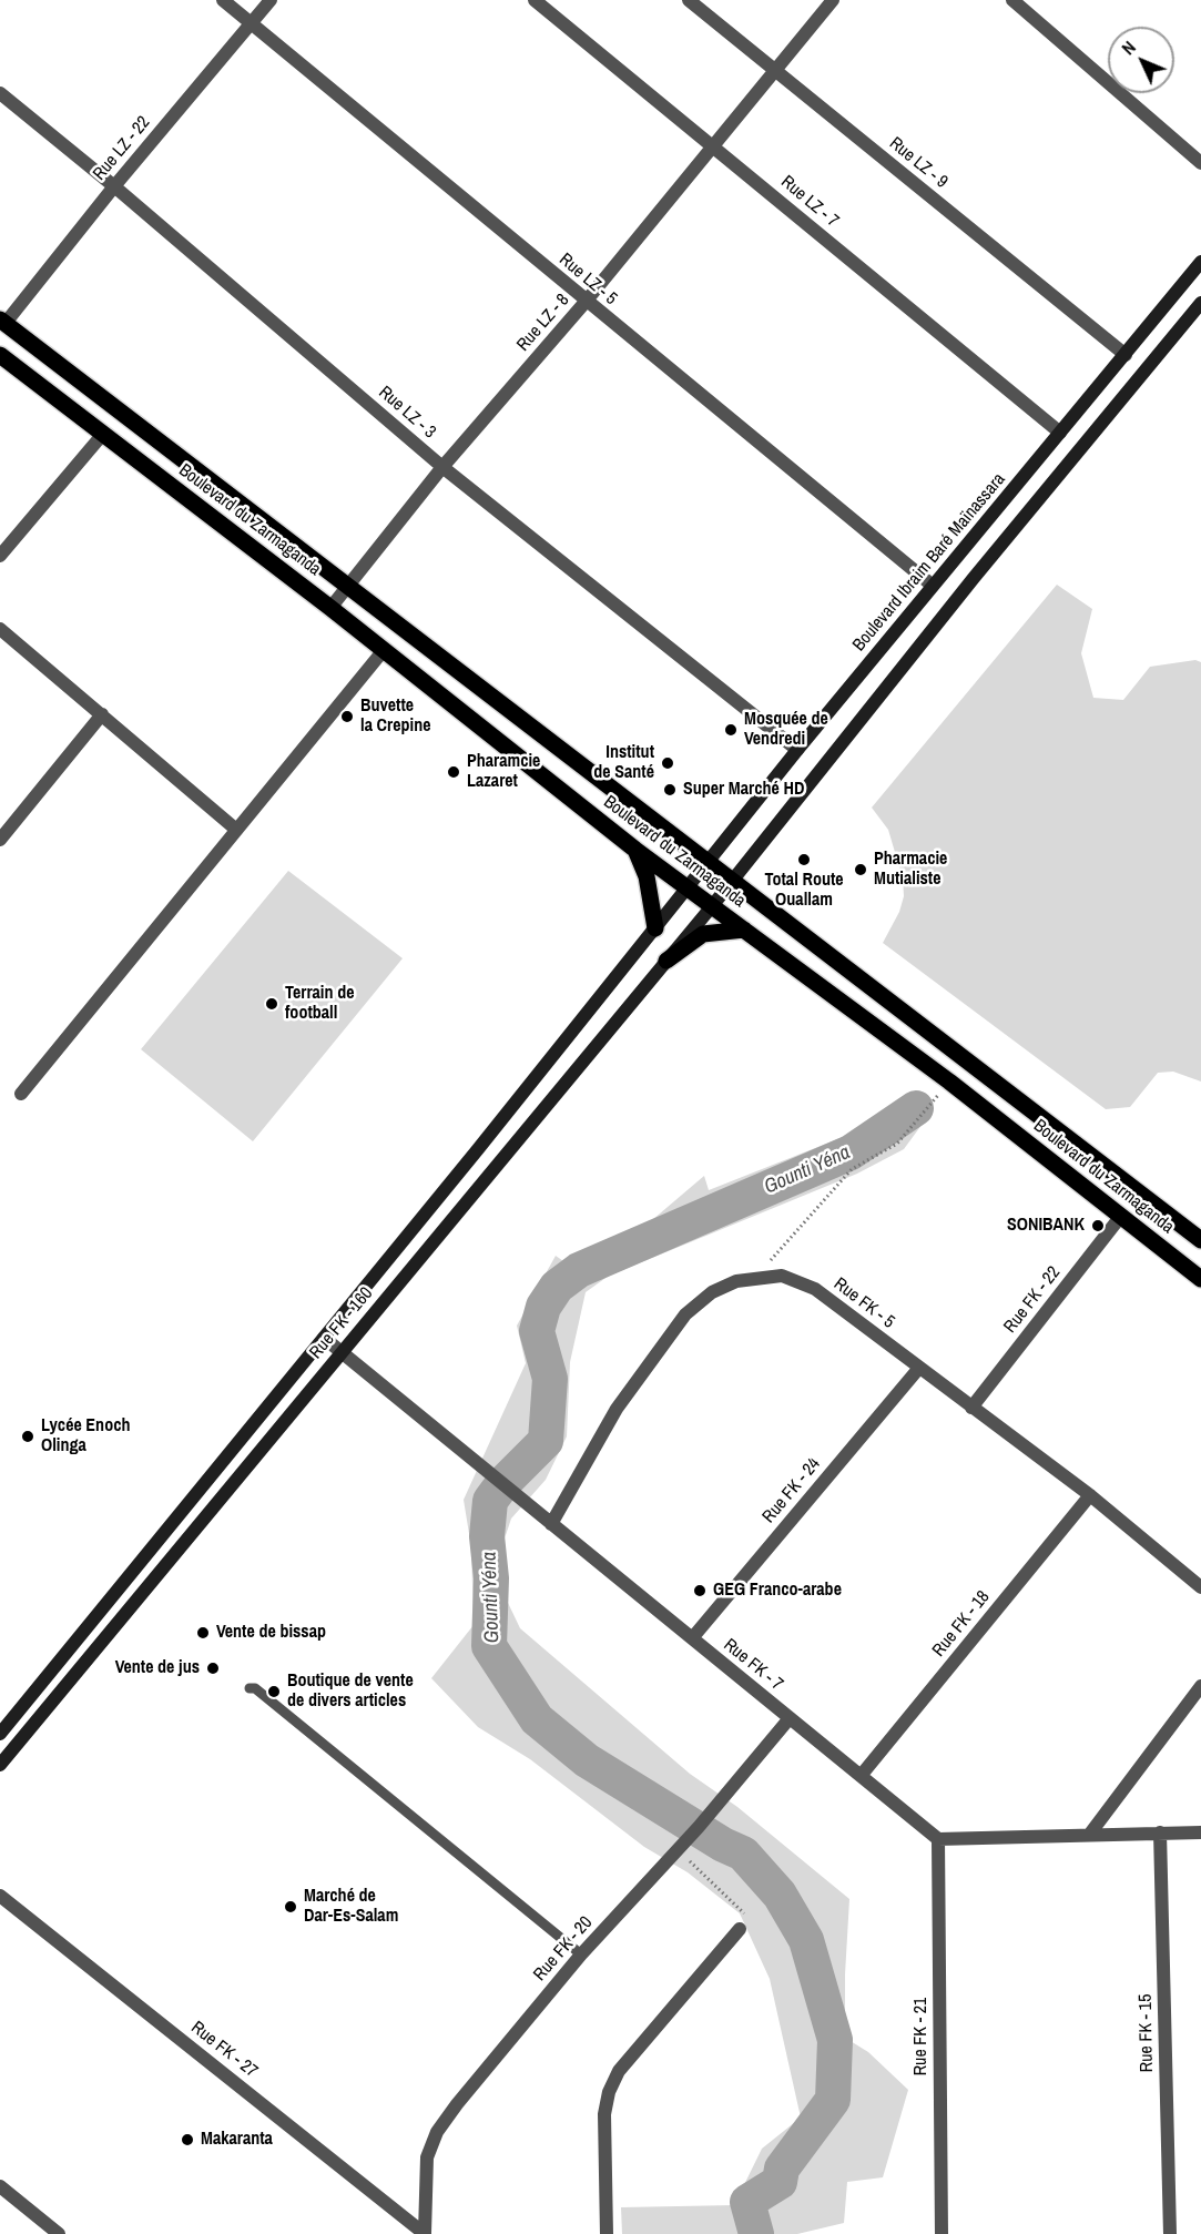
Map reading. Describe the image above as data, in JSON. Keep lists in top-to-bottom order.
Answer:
{
  "streets": {
    "main road": ["Boulevard du Zarmaganda", "Boulevard Ibraim Baré Maïnassara", "Rue FK - 160"],
    "street": [
      "Rue LZ - 22",
      "Rue LZ - 9",
      "Rue LZ - 7",
      "Rue LZ - 5",
      "Rue LZ - 8",
      "Rue LZ - 3",
      "Rue FK - 22",
      "Rue FK - 5",
      "Rue FK - 24",
      "Rue FK - 18",
      "Rue FK - 7",
      "Rue FK - 20",
      "Rue FK - 15",
      "Rue FK - 21",
      "Rue FK - 27"
    ]
  },
  "crossings": [
    ["Rue LZ - 22", "Rue LZ - 5"],
    ["Rue LZ - 22", "Rue LZ - 3"],
    ["Rue LZ - 22", "Boulevard du Zarmaganda"],
    ["Rue LZ - 9", "Rue LZ - 8"],
    ["Rue LZ - 9", "Boulevard Ibraim Baré Maïnassara"],
    ["Rue LZ - 7", "Rue LZ - 8"],
    ["Rue LZ - 7", "Boulevard Ibraim Baré Maïnassara"],
    ["Rue LZ - 5", "Rue LZ - 8"],
    ["Rue LZ - 5", "Boulevard Ibraim Baré Maïnassara"],
    ["Rue LZ - 8", "Rue LZ - 3"],
    ["Rue LZ - 8", "Boulevard du Zarmaganda"],
    ["Rue LZ - 3", "Boulevard Ibraim Baré Maïnassara"],
    ["Boulevard du Zarmaganda", "Boulevard Ibraim Baré Maïnassara"],
    ["Boulevard du Zarmaganda", "Rue FK - 22"],
    ["Boulevard du Zarmaganda", "Rue FK - 160"],
    ["Boulevard Ibraim Baré Maïnassara", "Rue FK - 160"],
    ["Rue FK - 22", "Rue FK - 5"],
    ["Rue FK - 5", "Rue FK - 24"],
    ["Rue FK - 5", "Rue FK - 18"],
    ["Rue FK - 5", "Rue FK - 7"],
    ["Rue FK - 160", "Rue FK - 7"],
    ["Rue FK - 24", "Rue FK - 7"],
    ["Rue FK - 18", "Rue FK - 7"],
    ["Rue FK - 7", "Rue FK - 20"],
    ["Rue FK - 7", "Rue FK - 21"],
    ["Rue FK - 20", "Rue FK - 27"]
  ],
  "water": ["Gounti Yéna"],
  "places": [
    "Buvette la Crepine",
    "Mosquée de Vendredi",
    "Institut de Santé",
    "Pharamcie Lazaret",
    "Super Marché HD",
    "Total Route Ouallam",
    "Pharmacie Mutialiste",
    "Terrain de football",
    "SONIBANK",
    "Lycée Enoch Olinga",
    "GEG Franco-arabe",
    "Vente de bissap",
    "Vente de jus",
    "Boutique de vente de divers articles",
    "Marché de Dar-Es-Salam",
    "Makaranta"
  ],
  "north": "top left"
}
